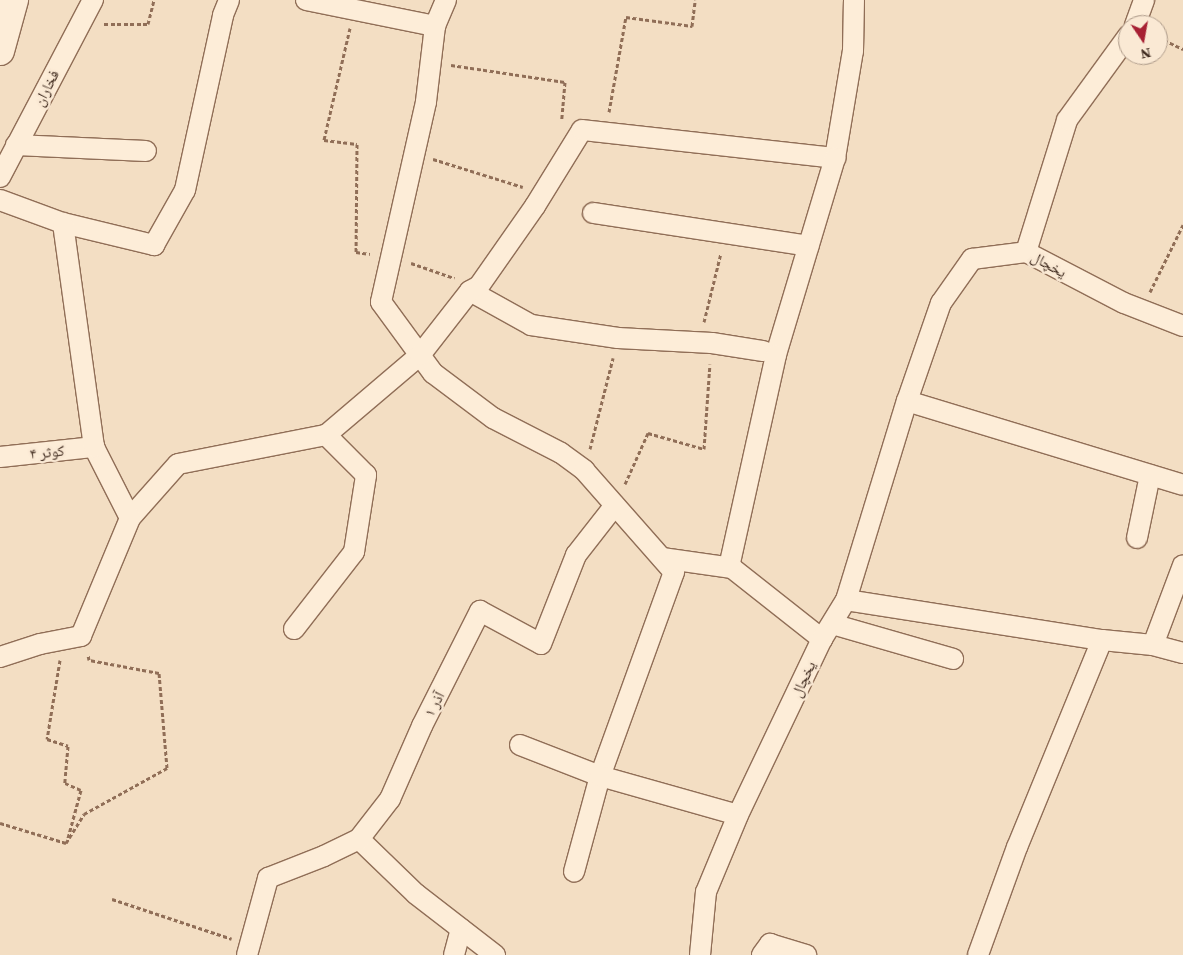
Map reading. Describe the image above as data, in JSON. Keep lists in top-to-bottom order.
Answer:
{
  "streets": {
    "street": [
      "فخاران",
      "یخچال",
      "کوثر ۴",
      "آذر ۱"
    ]
  },
  "north": "bottom"
}
